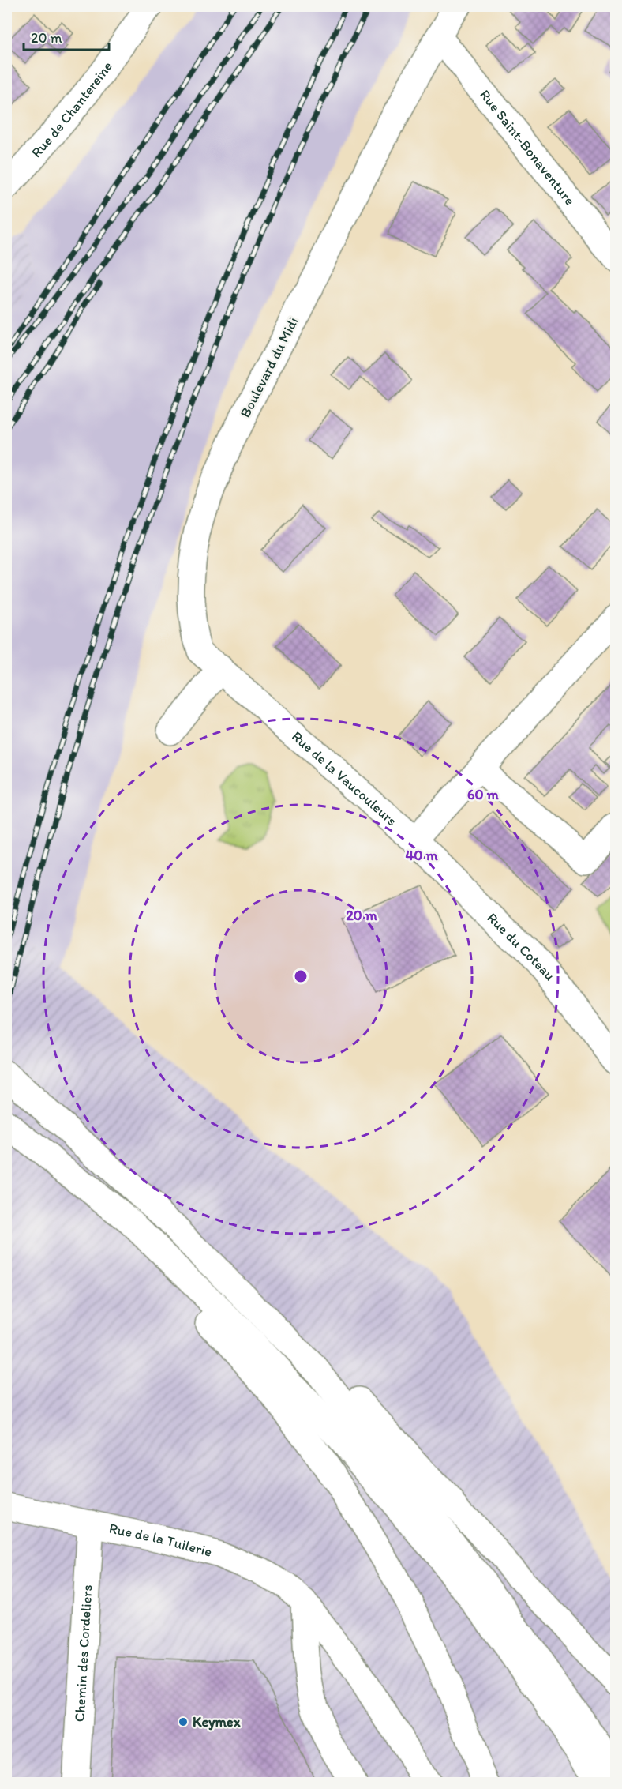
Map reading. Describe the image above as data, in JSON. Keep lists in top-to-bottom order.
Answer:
{
  "streets": {
    "main road": [
      "Rue de Chantereine",
      "Rue Saint-Bonaventure",
      "Boulevard du Midi",
      "Rue de la Vaucouleurs",
      "Rue du Coteau",
      "Rue de la Tuilerie",
      "Chemin des Cordeliers"
    ]
  },
  "crossings": [
    ["Rue Saint-Bonaventure", "Boulevard du Midi"],
    ["Boulevard du Midi", "Rue de la Vaucouleurs"],
    ["Rue de la Vaucouleurs", "Rue du Coteau"],
    ["Rue de la Tuilerie", "Chemin des Cordeliers"]
  ],
  "places": ["Keymex"],
  "scale_bar": "20 m",
  "rings": ["60 m", "40 m", "20 m"]
}
